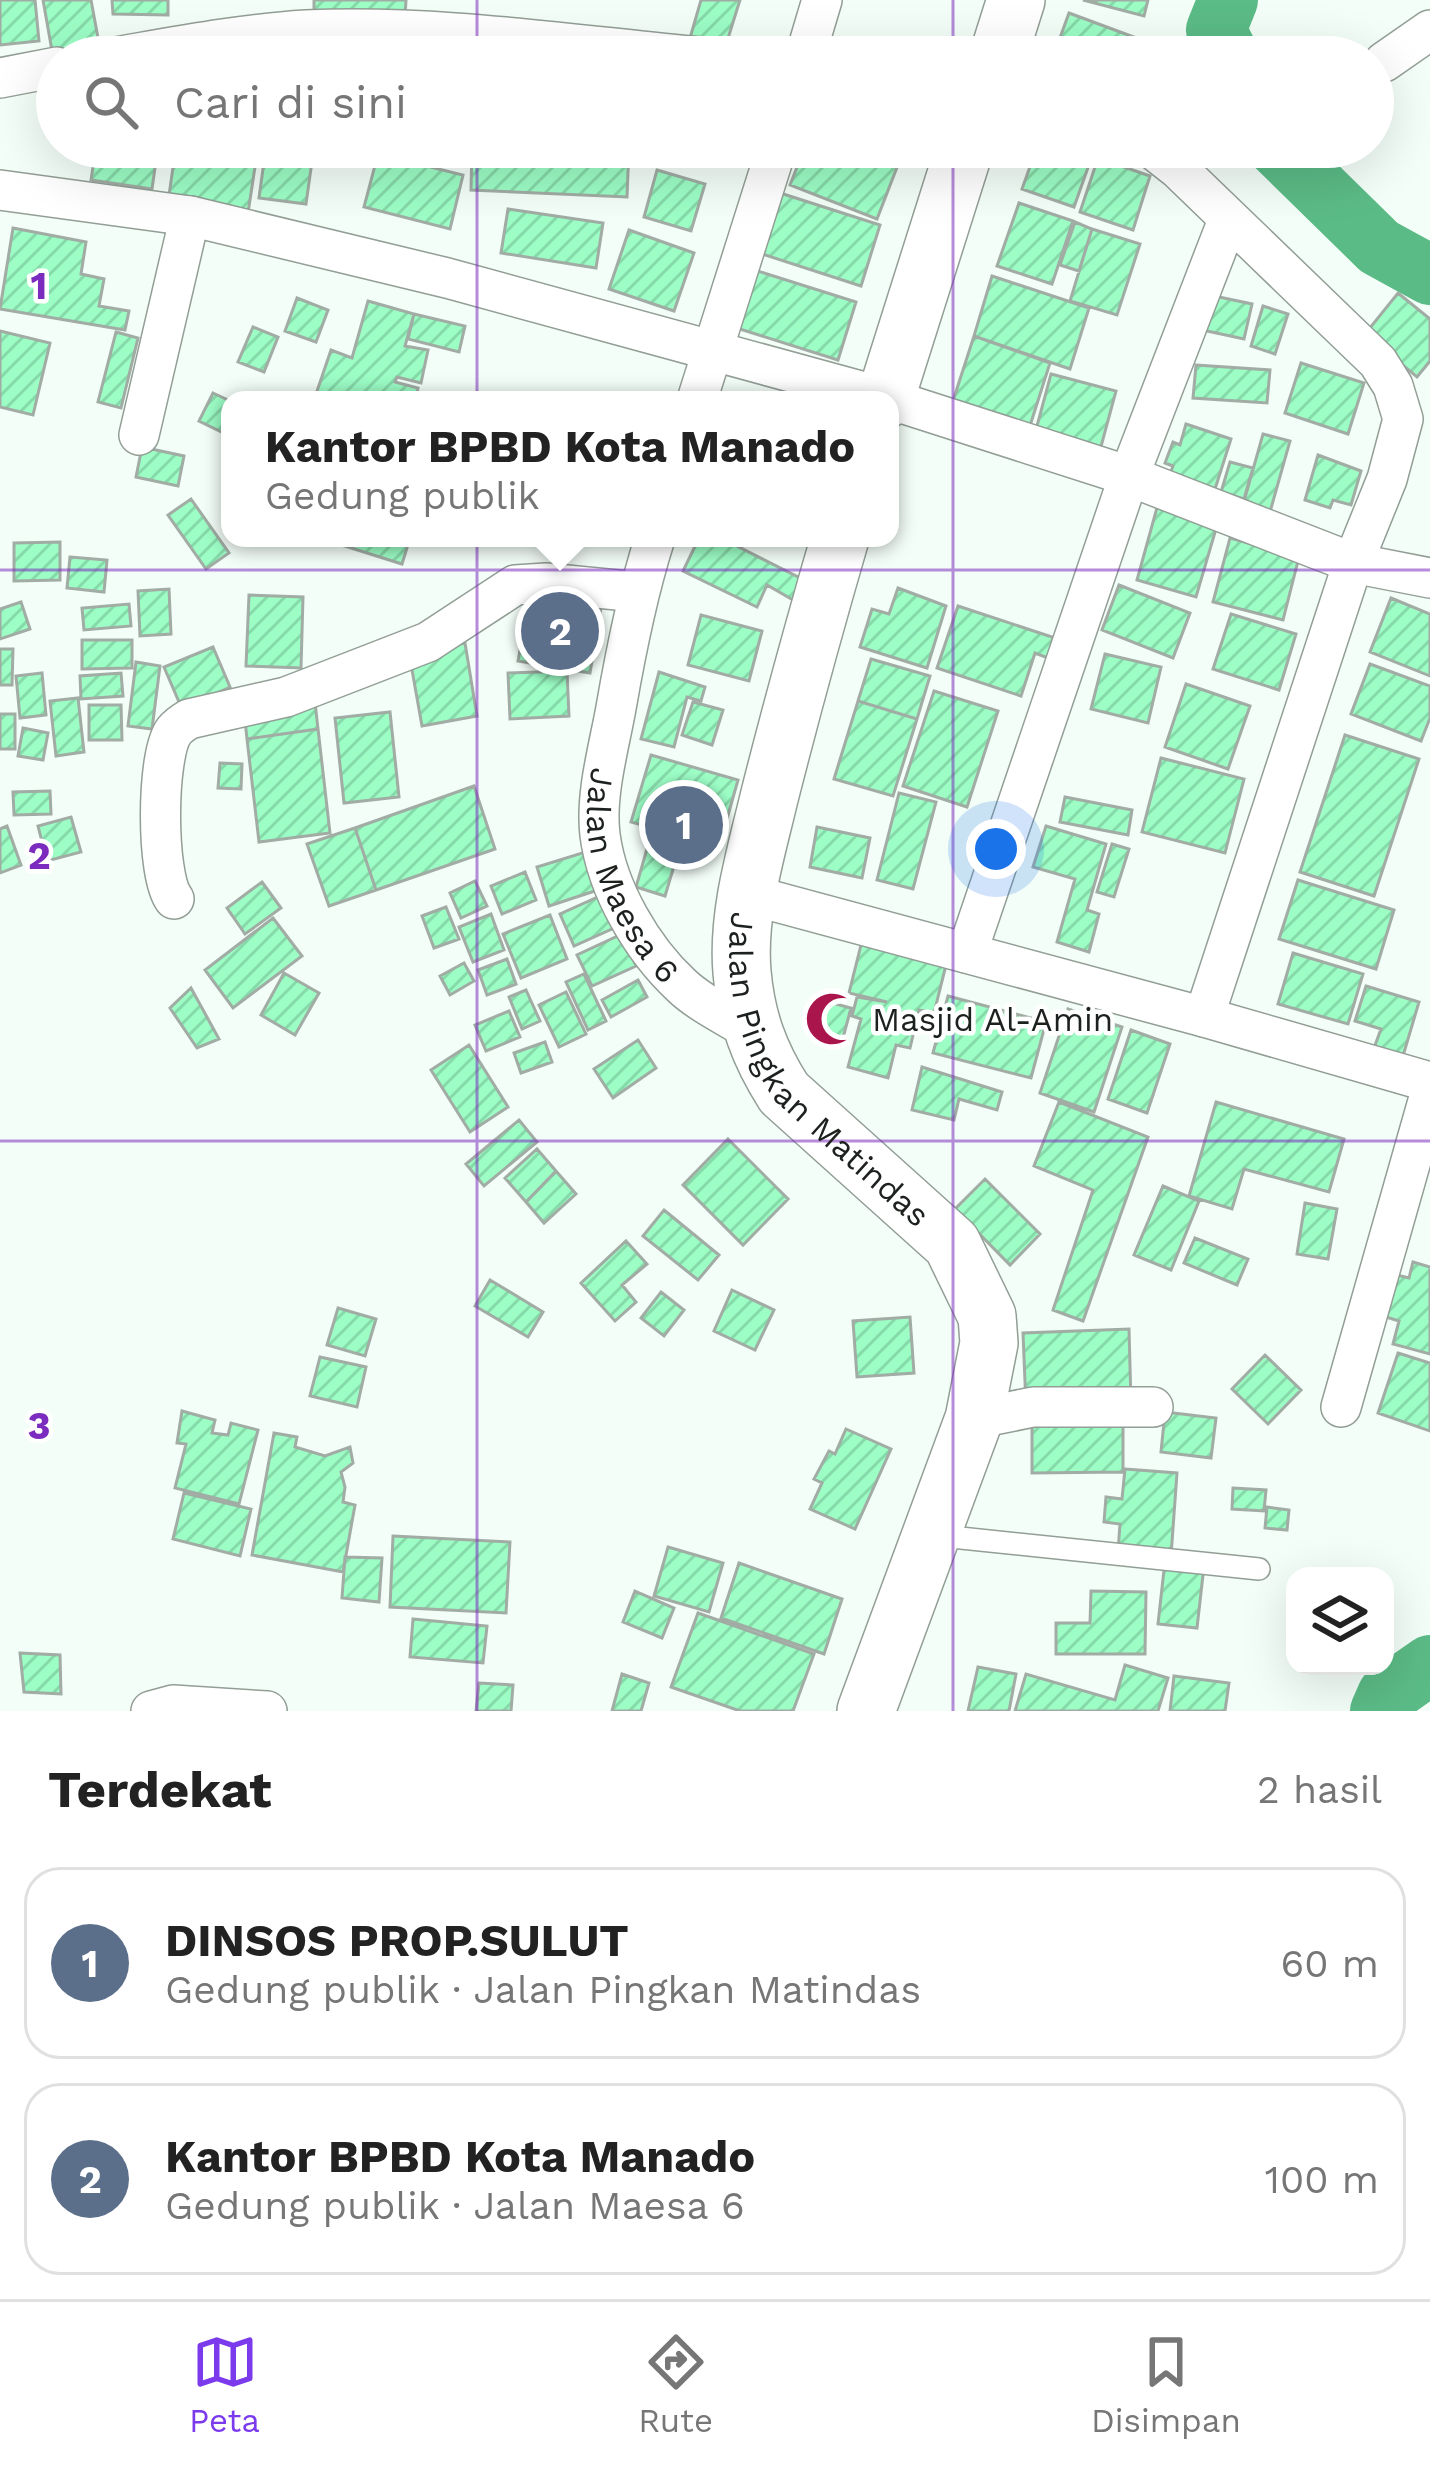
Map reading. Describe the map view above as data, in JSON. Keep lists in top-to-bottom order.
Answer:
{
  "streets": {
    "street": ["Jalan Maesa 6", "Jalan Pingkan Matindas"]
  },
  "crossings": [
    ["Jalan Maesa 6", "Jalan Pingkan Matindas"]
  ],
  "places": {
    "mosque": ["Masjid Al-Amin"]
  },
  "page": {
    "search": "Cari di sini",
    "popup": ["Kantor BPBD Kota Manado", "Gedung publik"],
    "pins": ["2", "1"],
    "heading": ["Terdekat", "2 hasil"],
    "list": [
      {
        "mark": "1",
        "name": "DINSOS PROP.SULUT",
        "note": "Gedung publik · Jalan Pingkan Matindas",
        "value": "60 m"
      },
      {
        "mark": "2",
        "name": "Kantor BPBD Kota Manado",
        "note": "Gedung publik · Jalan Maesa 6",
        "value": "100 m"
      }
    ],
    "nav": ["Peta", "Rute", "Disimpan"]
  },
  "grid": {
    "rows": ["1", "2", "3"]
  }
}
